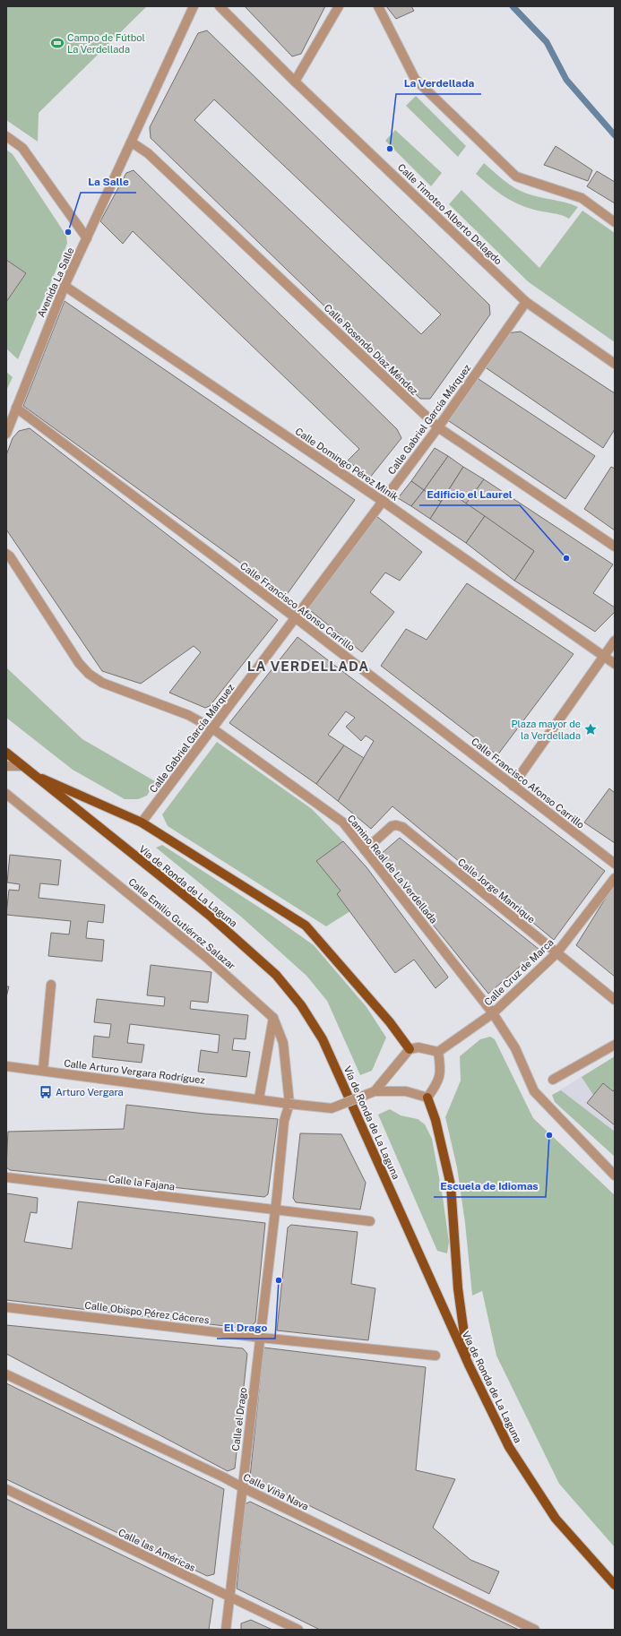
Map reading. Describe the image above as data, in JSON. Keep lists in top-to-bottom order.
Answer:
{
  "streets": {
    "main road": ["Vía de Ronda de La Laguna"],
    "street": [
      "Calle Timoteo Alberto Delagdo",
      "Avenida La Salle",
      "Calle Rosendo Díaz Méndez",
      "Calle Gabriel García Márquez",
      "Calle Domingo Pérez Minik",
      "Calle Francisco Afonso Carrillo",
      "Camino Real de La Verdellada",
      "Calle Jorge Manrique",
      "Calle Emilio Gutiérrez Salazar",
      "Calle Cruz de Marca",
      "Calle Arturo Vergara Rodríguez",
      "Calle la Fajana",
      "Calle Obispo Pérez Cáceres",
      "Calle el Drago",
      "Calle Viña Nava",
      "Calle las Américas"
    ]
  },
  "crossings": [
    ["Calle Timoteo Alberto Delagdo", "Calle Gabriel García Márquez"],
    ["Avenida La Salle", "Calle Rosendo Díaz Méndez"],
    ["Avenida La Salle", "Calle Domingo Pérez Minik"],
    ["Avenida La Salle", "Calle Francisco Afonso Carrillo"],
    ["Calle Rosendo Díaz Méndez", "Calle Gabriel García Márquez"],
    ["Calle Gabriel García Márquez", "Calle Domingo Pérez Minik"],
    ["Calle Gabriel García Márquez", "Calle Francisco Afonso Carrillo"],
    ["Calle Gabriel García Márquez", "Camino Real de La Verdellada"],
    ["Camino Real de La Verdellada", "Calle Jorge Manrique"],
    ["Camino Real de La Verdellada", "Calle Cruz de Marca"],
    ["Calle Jorge Manrique", "Calle Cruz de Marca"],
    ["Calle Emilio Gutiérrez Salazar", "Calle Arturo Vergara Rodríguez"],
    ["Calle Emilio Gutiérrez Salazar", "Calle el Drago"],
    ["Calle Arturo Vergara Rodríguez", "Calle el Drago"],
    ["Calle la Fajana", "Calle el Drago"],
    ["Calle Obispo Pérez Cáceres", "Calle el Drago"],
    ["Calle el Drago", "Calle Viña Nava"],
    ["Calle el Drago", "Calle las Américas"]
  ],
  "districts": ["LA VERDELLADA"],
  "places": {
    "sports": ["Campo de Fútbol La Verdellada"],
    "other": [
      "La Verdellada",
      "La Salle",
      "Edificio el Laurel",
      "Escuela de Idiomas",
      "El Drago"
    ],
    "place": ["Plaza mayor de la Verdellada"],
    "bus stop": ["Arturo Vergara"]
  }
}
